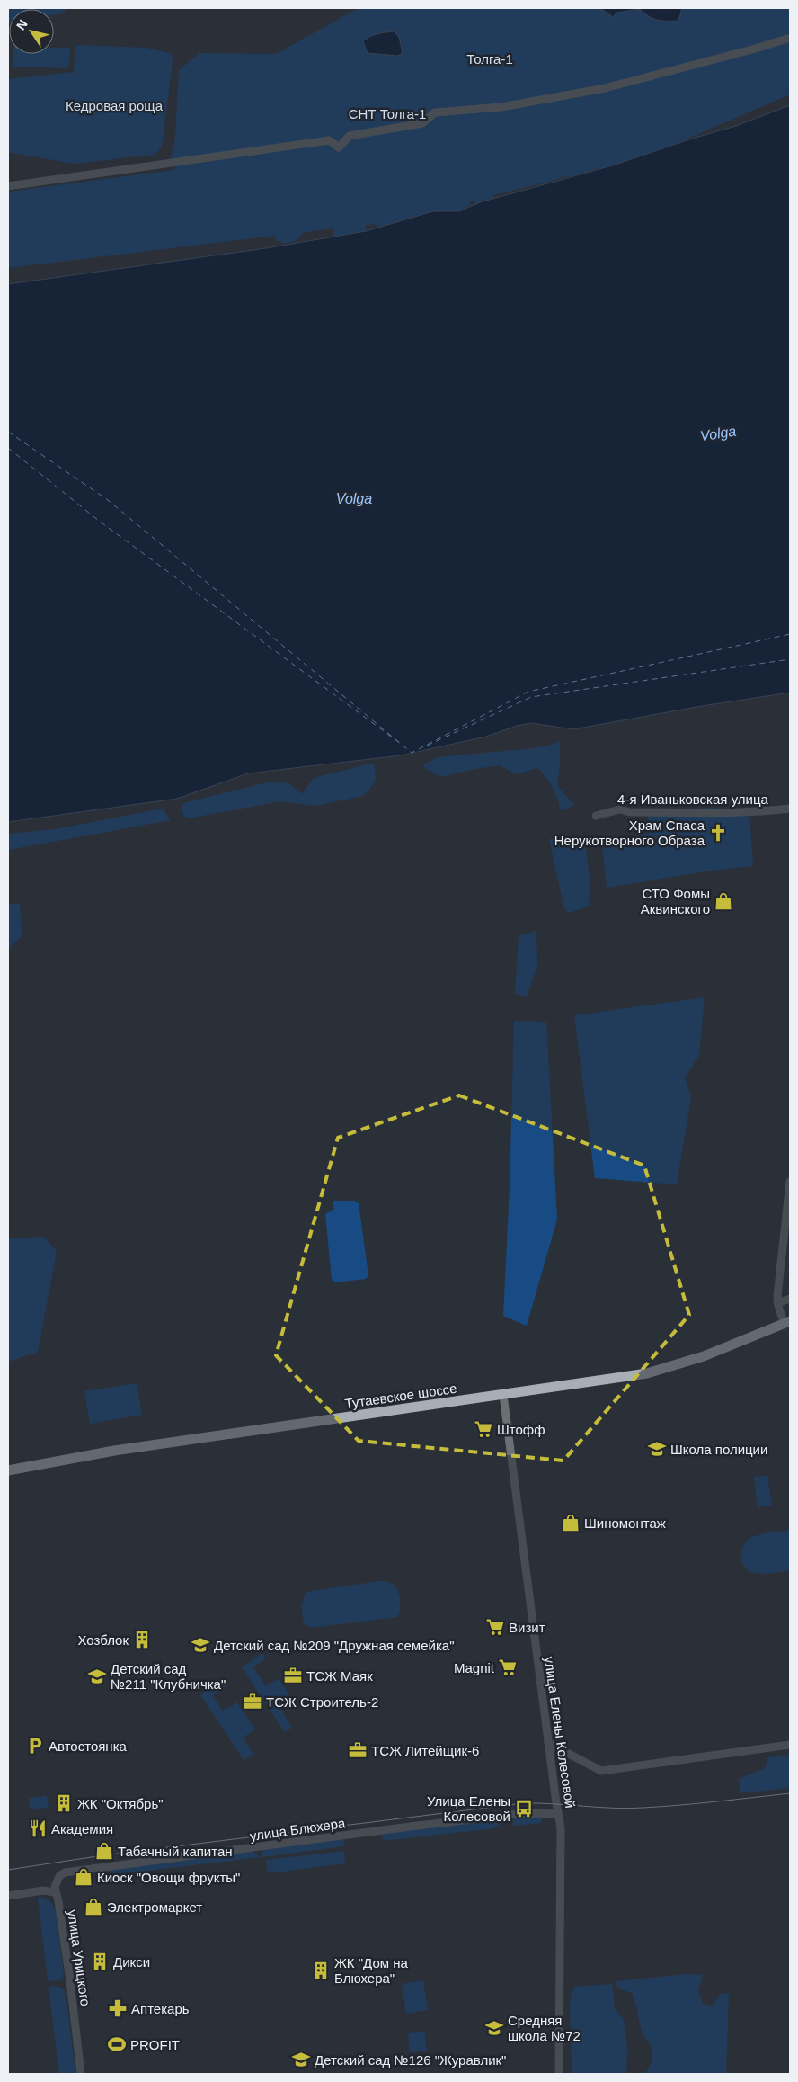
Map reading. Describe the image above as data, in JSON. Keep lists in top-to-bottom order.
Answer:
{
  "streets": {
    "main road": ["Тутаевское шоссе"],
    "street": [
      "4-я Иваньковская улица",
      "улица Елены Колесовой",
      "улица Блюхера",
      "улица Урицкого"
    ]
  },
  "crossings": [
    ["Тутаевское шоссе", "улица Елены Колесовой"],
    ["улица Елены Колесовой", "улица Блюхера"],
    ["улица Блюхера", "улица Урицкого"]
  ],
  "water": ["Volga"],
  "parks": ["Толга-1", "Кедровая роща", "СНТ Толга-1"],
  "places": {
    "church": ["Храм Спаса Нерукотворного Образа"],
    "shop": [
      "СТО Фомы Аквинского",
      "Шиномонтаж",
      "Табачный капитан",
      "Киоск \"Овощи фрукты\"",
      "Электромаркет"
    ],
    "supermarket": ["Штофф", "Визит", "Magnit"],
    "school or university": [
      "Школа полиции",
      "Детский сад №209 \"Дружная семейка\"",
      "Детский сад №211 \"Клубничка\"",
      "Средняя школа №72",
      "Детский сад №126 \"Журавлик\""
    ],
    "building": [
      "Хозблок",
      "ЖК \"Октябрь\"",
      "Дикси",
      "ЖК \"Дом на Блюхера\""
    ],
    "office": ["ТСЖ Маяк", "ТСЖ Строитель-2", "ТСЖ Литейщик-6"],
    "parking": ["Автостоянка"],
    "bus stop": ["Улица Елены Колесовой"],
    "restaurant": ["Академия"],
    "pharmacy": ["Аптекарь"],
    "sports": ["PROFIT"]
  },
  "north": "top left"
}
